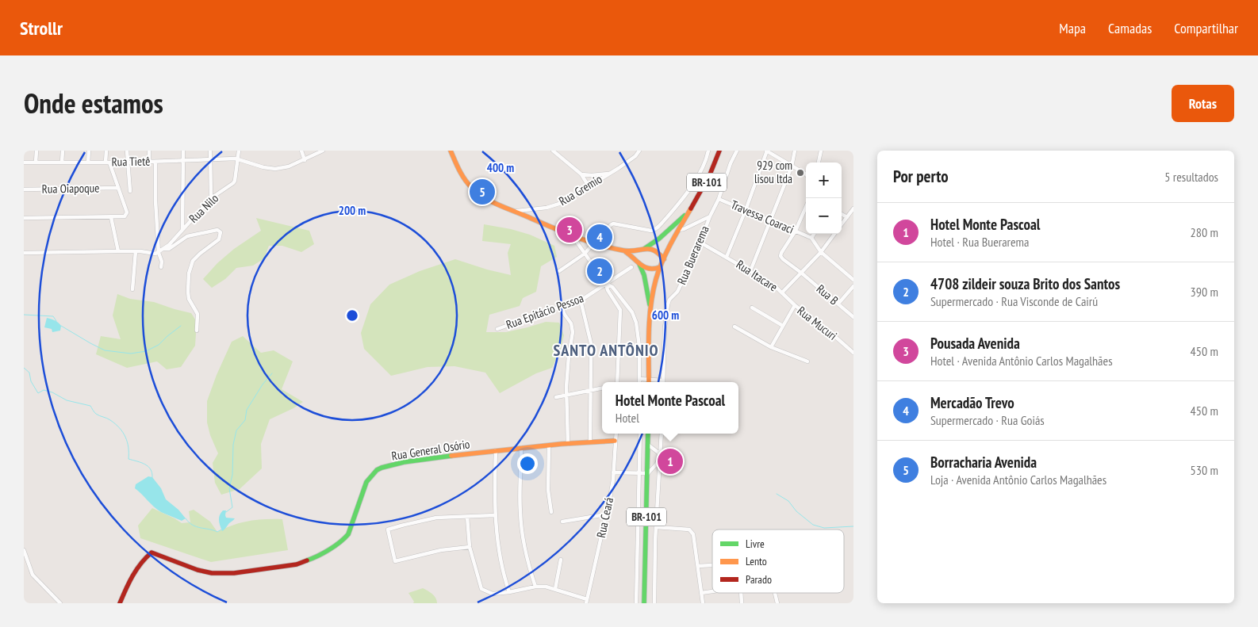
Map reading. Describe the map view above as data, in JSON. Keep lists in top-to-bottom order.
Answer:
{
  "streets": {
    "main road": ["BR-101", "Rua General Osório"],
    "street": [
      "Rua Tietê",
      "Rua Oiapoque",
      "Rua Gremio",
      "Rua Nilo",
      "Travessa Coaraci",
      "Rua Buerarema",
      "Rua Itacare",
      "Rua B",
      "Rua Epitácio Pessoa",
      "Rua Mucuri",
      "Rua Ceará"
    ]
  },
  "crossings": [
    ["Rua Tietê", "Rua Nilo"],
    ["Travessa Coaraci", "Rua Buerarema"],
    ["Travessa Coaraci", "Rua B"],
    ["Rua Buerarema", "Rua Itacare"],
    ["Rua Itacare", "Rua B"],
    ["Rua Itacare", "Rua Mucuri"],
    ["Rua General Osório", "Rua Ceará"]
  ],
  "districts": ["SANTO ANTÔNIO"],
  "places": ["929 com lisou ltda"],
  "legend": ["Livre", "Lento", "Parado"],
  "page": {
    "header": "Strollr",
    "nav": ["Mapa", "Camadas", "Compartilhar"],
    "title": "Onde estamos",
    "buttons": "Rotas",
    "heading": ["Por perto", "5 resultados"],
    "map_buttons": ["+", "−"],
    "pins": [
      "5",
      "3",
      "4",
      "2",
      "1"
    ],
    "list": [
      {
        "mark": "1",
        "name": "Hotel Monte Pascoal",
        "note": "Hotel · Rua Buerarema",
        "value": "280 m"
      },
      {
        "mark": "2",
        "name": "4708 zildeir souza Brito dos Santos",
        "note": "Supermercado · Rua Visconde de Cairú",
        "value": "390 m"
      },
      {
        "mark": "3",
        "name": "Pousada Avenida",
        "note": "Hotel · Avenida Antônio Carlos Magalhães",
        "value": "450 m"
      },
      {
        "mark": "4",
        "name": "Mercadão Trevo",
        "note": "Supermercado · Rua Goiás",
        "value": "450 m"
      },
      {
        "mark": "5",
        "name": "Borracharia Avenida",
        "note": "Loja · Avenida Antônio Carlos Magalhães",
        "value": "530 m"
      }
    ],
    "popup": ["Hotel Monte Pascoal", "Hotel"]
  },
  "rings": ["400 m", "200 m", "600 m"]
}
